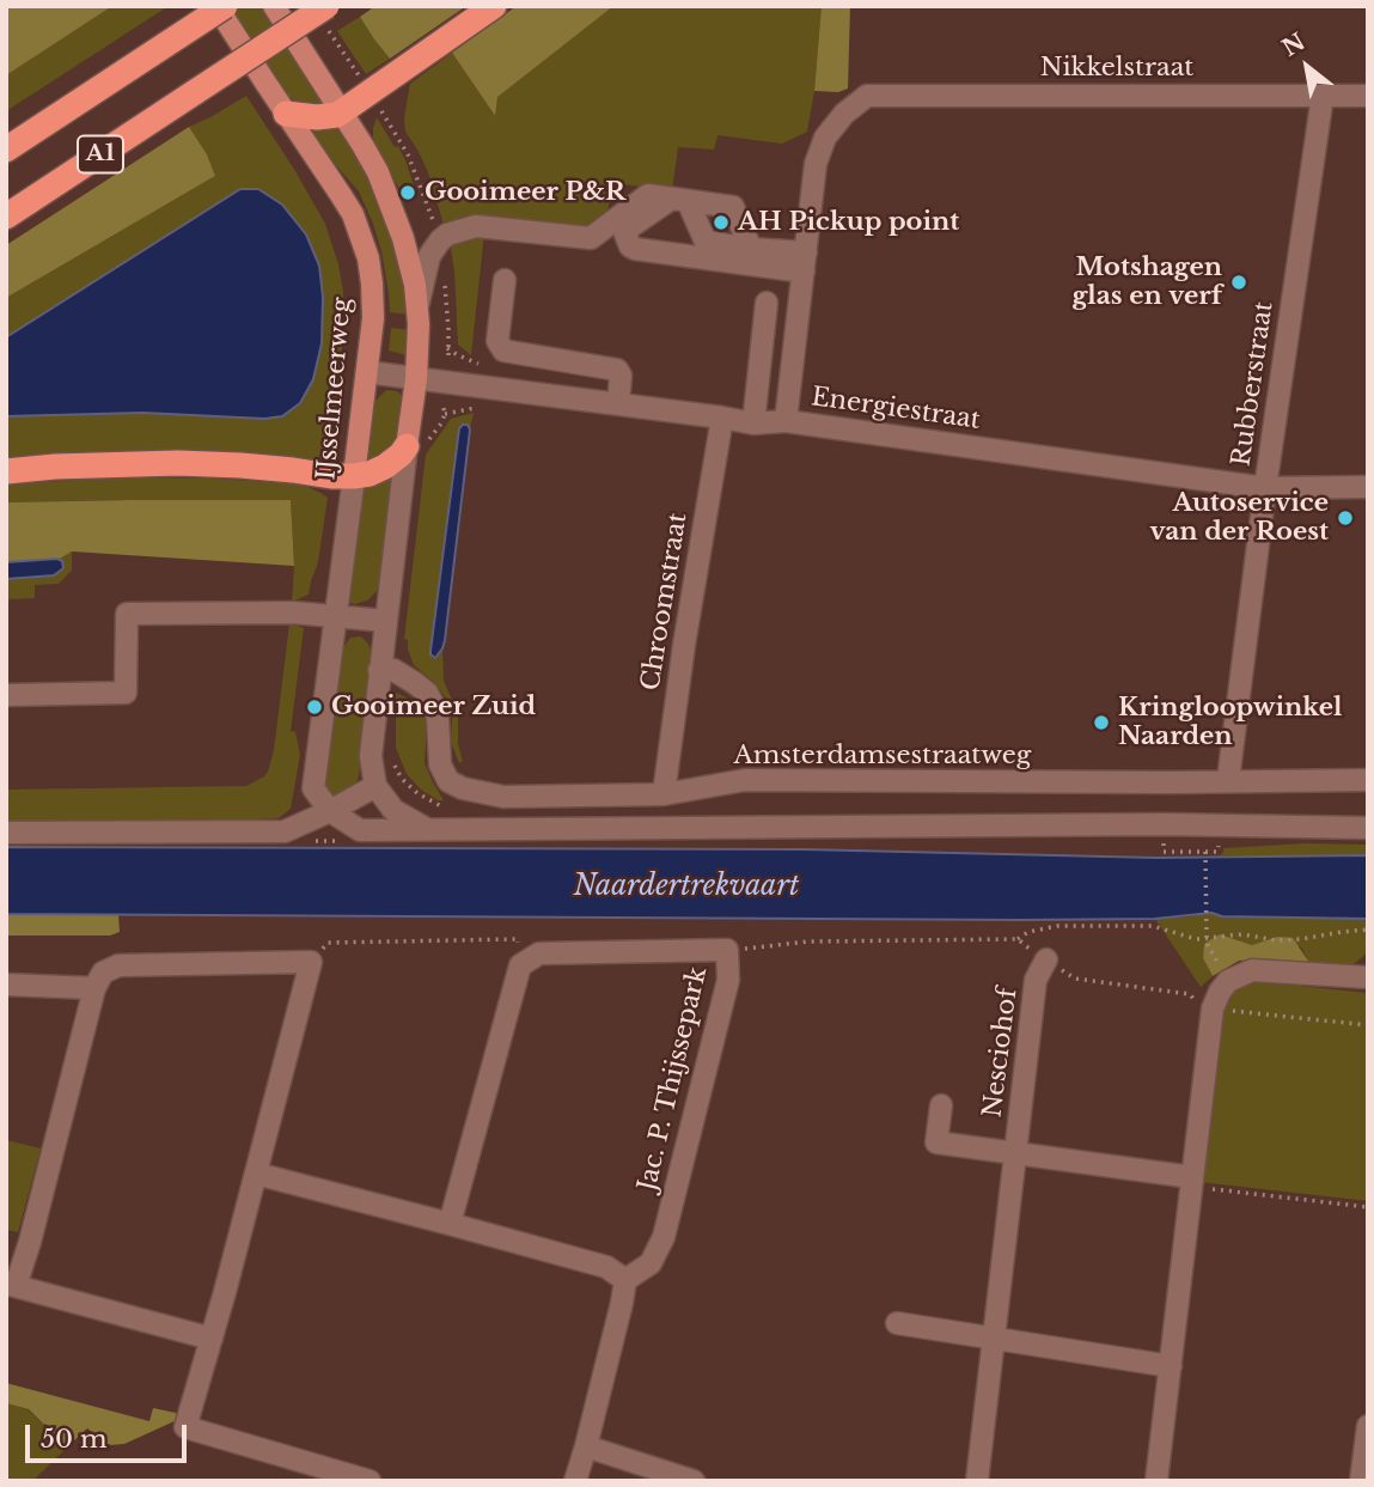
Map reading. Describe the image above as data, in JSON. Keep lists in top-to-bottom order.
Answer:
{
  "streets": {
    "highway": ["A1"],
    "main road": ["IJsselmeerweg"],
    "street": [
      "Nikkelstraat",
      "Rubberstraat",
      "Energiestraat",
      "Chroomstraat",
      "Amsterdamsestraatweg",
      "Nesciohof",
      "Jac. P. Thijssepark"
    ]
  },
  "crossings": [
    ["Nikkelstraat", "Rubberstraat"],
    ["Rubberstraat", "Energiestraat"],
    ["Rubberstraat", "Amsterdamsestraatweg"],
    ["IJsselmeerweg", "Energiestraat"],
    ["Energiestraat", "Chroomstraat"],
    ["Chroomstraat", "Amsterdamsestraatweg"]
  ],
  "water": ["Naardertrekvaart"],
  "places": [
    "Gooimeer P&R",
    "AH Pickup point",
    "Motshagen glas en verf",
    "Autoservice van der Roest",
    "Gooimeer Zuid",
    "Kringloopwinkel Naarden"
  ],
  "scale_bar": "50 m",
  "north": "top left"
}
